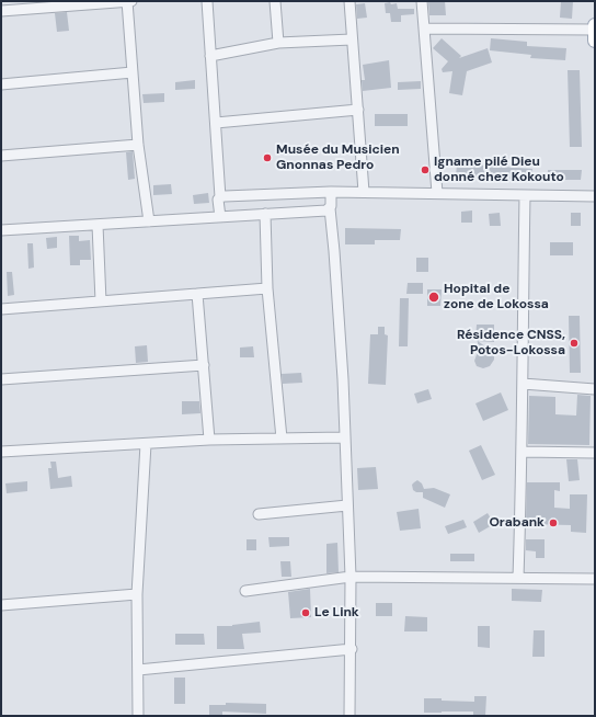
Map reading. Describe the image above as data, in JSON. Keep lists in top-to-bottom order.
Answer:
{
  "places": [
    "Musée du Musicien Gnonnas Pedro",
    "Igname pilé Dieu donné chez Kokouto",
    "Hopital de zone de Lokossa",
    "Résidence CNSS, Potos-Lokossa",
    "Orabank",
    "Le Link"
  ]
}
